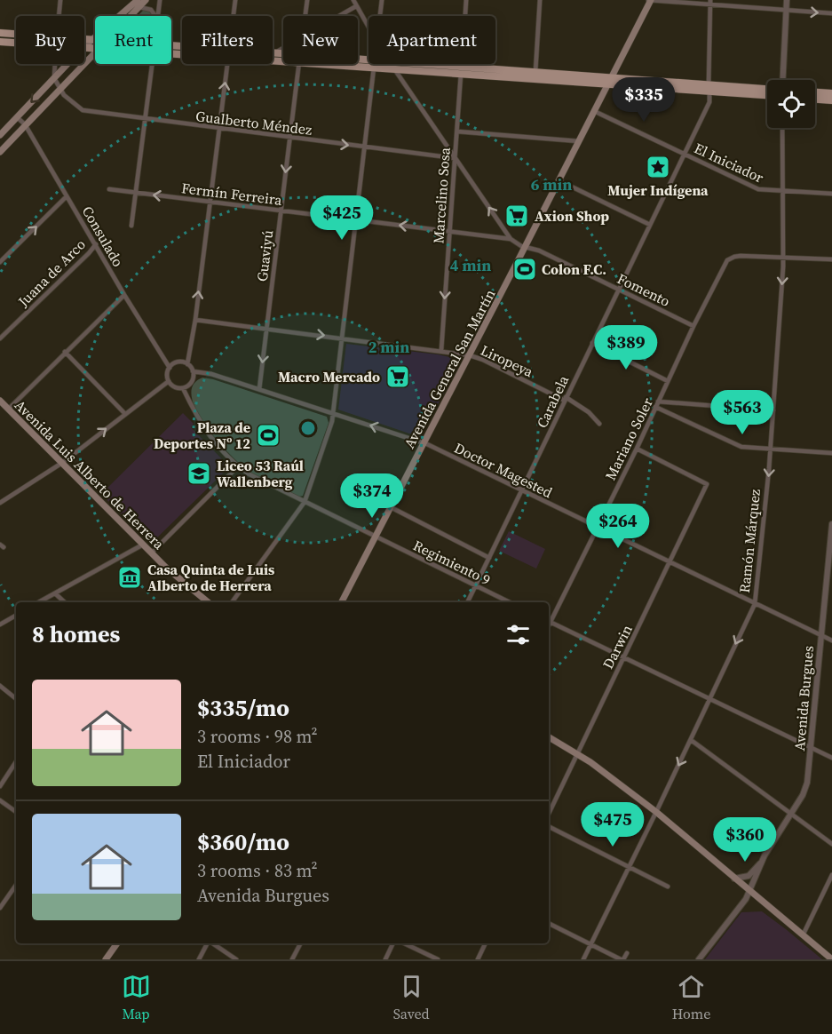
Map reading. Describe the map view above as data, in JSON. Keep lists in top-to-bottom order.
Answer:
{
  "streets": {
    "main road": ["Avenida General San Martín", "Avenida Luis Alberto de Herrera"],
    "street": [
      "Gualberto Méndez",
      "El Iniciador",
      "Fermín Ferreira",
      "Marcelino Sosa",
      "Consulado",
      "Guaviyú",
      "Juana de Arco",
      "Fomento",
      "Liropeya",
      "Carabela",
      "Mariano Soler",
      "Doctor Magested",
      "Ramón Márquez",
      "Regimiento 9",
      "Darwin",
      "Avenida Burgues"
    ]
  },
  "crossings": [
    ["Gualberto Méndez", "Marcelino Sosa"],
    ["Gualberto Méndez", "Guaviyú"],
    ["El Iniciador", "Avenida General San Martín"],
    ["El Iniciador", "Carabela"],
    ["El Iniciador", "Ramón Márquez"],
    ["Fermín Ferreira", "Marcelino Sosa"],
    ["Fermín Ferreira", "Guaviyú"],
    ["Fermín Ferreira", "Fomento"],
    ["Marcelino Sosa", "Liropeya"],
    ["Consulado", "Juana de Arco"],
    ["Consulado", "Doctor Magested"],
    ["Consulado", "Regimiento 9"],
    ["Guaviyú", "Liropeya"],
    ["Guaviyú", "Doctor Magested"],
    ["Fomento", "Avenida General San Martín"],
    ["Fomento", "Carabela"],
    ["Fomento", "Mariano Soler"],
    ["Liropeya", "Avenida General San Martín"],
    ["Liropeya", "Carabela"],
    ["Avenida General San Martín", "Doctor Magested"],
    ["Avenida General San Martín", "Regimiento 9"],
    ["Carabela", "Doctor Magested"],
    ["Carabela", "Regimiento 9"],
    ["Mariano Soler", "Doctor Magested"],
    ["Mariano Soler", "Ramón Márquez"],
    ["Mariano Soler", "Darwin"],
    ["Doctor Magested", "Ramón Márquez"],
    ["Doctor Magested", "Regimiento 9"],
    ["Doctor Magested", "Darwin"],
    ["Doctor Magested", "Avenida Burgues"]
  ],
  "one_way": ["Fermín Ferreira", "Guaviyú", "Ramón Márquez"],
  "places": {
    "place": ["Mujer Indígena"],
    "supermarket": ["Axion Shop", "Macro Mercado"],
    "sports": ["Colon F.C.", "Plaza de Deportes Nº 12"],
    "school or university": ["Liceo 53 Raúl Wallenberg"],
    "museum": ["Casa Quinta de Luis Alberto de Herrera"]
  },
  "page": {
    "chip": [
      "Buy",
      "Rent",
      "Filters",
      "New",
      "Apartment"
    ],
    "price": [
      "$335",
      "$425",
      "$389",
      "$563",
      "$374",
      "$264",
      "$475",
      "$360"
    ],
    "heading": "8 homes",
    "list": [
      {
        "name": "$335/mo",
        "note": "3 rooms · 98 m² · El Iniciador"
      },
      {
        "name": "$360/mo",
        "note": "3 rooms · 83 m² · Avenida Burgues"
      }
    ],
    "tabs": ["Map", "Saved", "Home"]
  },
  "rings": ["6 min", "4 min", "2 min"]
}
